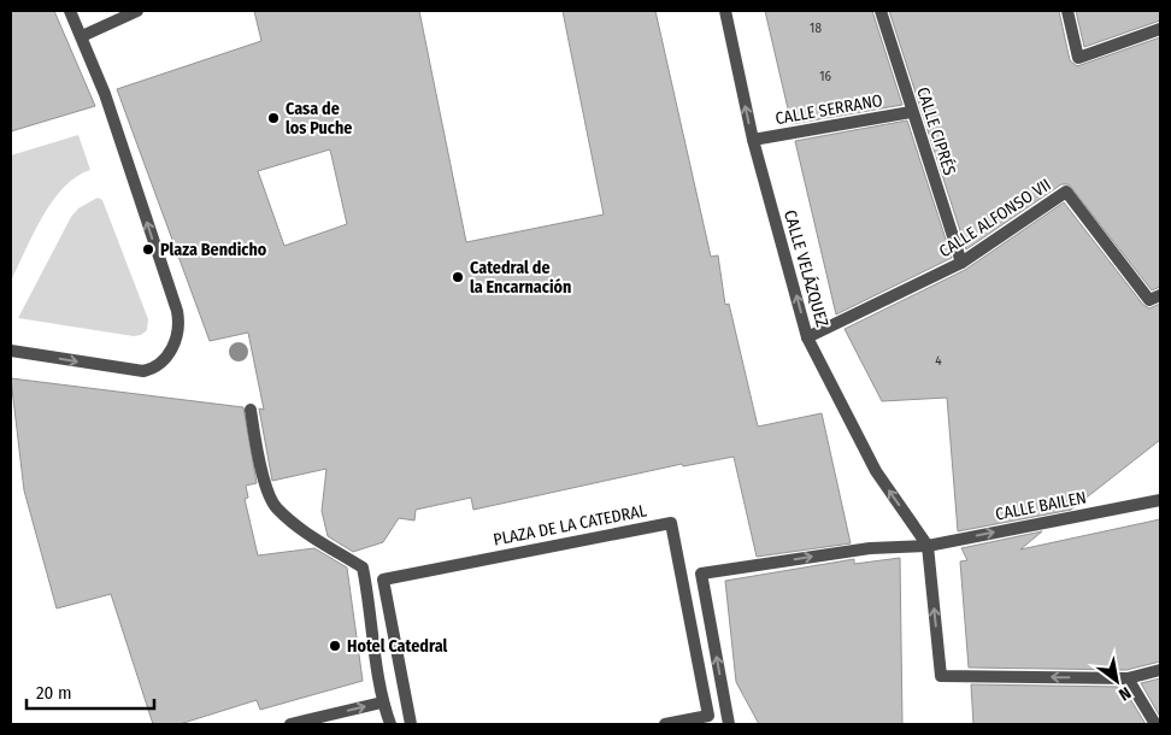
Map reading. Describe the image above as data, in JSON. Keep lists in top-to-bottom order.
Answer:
{
  "streets": {
    "street": [
      "CALLE SERRANO",
      "CALLE CIPRÉS",
      "CALLE ALFONSO VII",
      "CALLE VELÁZQUEZ",
      "CALLE BAILEN",
      "PLAZA DE LA CATEDRAL"
    ]
  },
  "crossings": [
    ["CALLE SERRANO", "CALLE CIPRÉS"],
    ["CALLE SERRANO", "CALLE VELÁZQUEZ"],
    ["CALLE CIPRÉS", "CALLE ALFONSO VII"],
    ["CALLE ALFONSO VII", "CALLE VELÁZQUEZ"],
    ["CALLE VELÁZQUEZ", "CALLE BAILEN"]
  ],
  "one_way": ["CALLE VELÁZQUEZ", "CALLE BAILEN"],
  "places": [
    "Casa de los Puche",
    "Plaza Bendicho",
    "Catedral de la Encarnación",
    "Hotel Catedral"
  ],
  "house_numbers": ["18", "16", "4"],
  "scale_bar": "20 m",
  "north": "bottom right"
}
